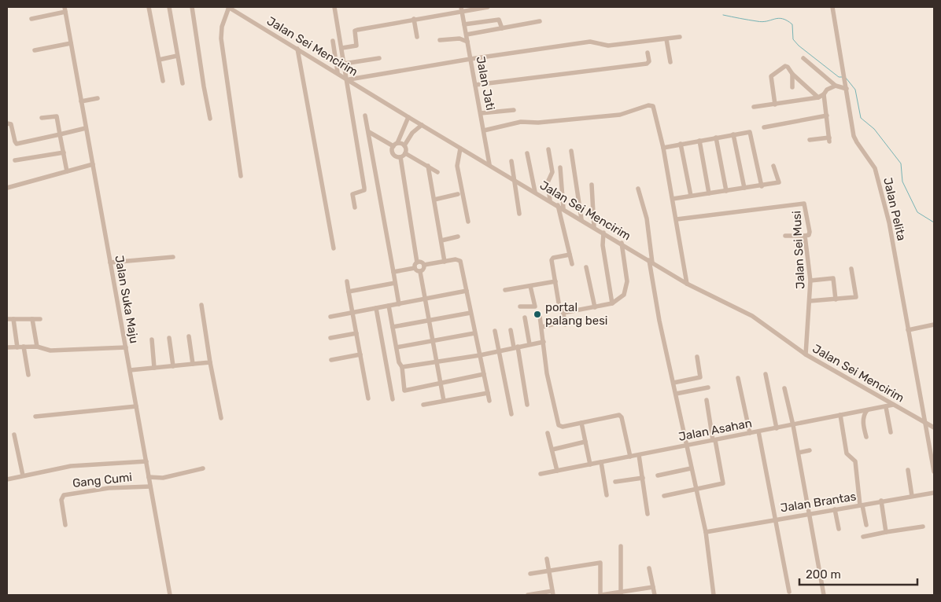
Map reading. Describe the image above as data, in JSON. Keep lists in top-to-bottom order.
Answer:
{
  "streets": {
    "street": [
      "Jalan Sei Mencirim",
      "Jalan Jati",
      "Jalan Pelita",
      "Jalan Sei Musi",
      "Jalan Suka Maju",
      "Jalan Asahan",
      "Gang Cumi",
      "Jalan Brantas"
    ]
  },
  "crossings": [
    ["Jalan Sei Mencirim", "Jalan Jati"],
    ["Jalan Sei Mencirim", "Jalan Pelita"],
    ["Jalan Sei Mencirim", "Jalan Sei Musi"],
    ["Jalan Sei Mencirim", "Jalan Asahan"],
    ["Jalan Suka Maju", "Gang Cumi"]
  ],
  "places": ["portal palang besi"],
  "scale_bar": "200 m"
}
